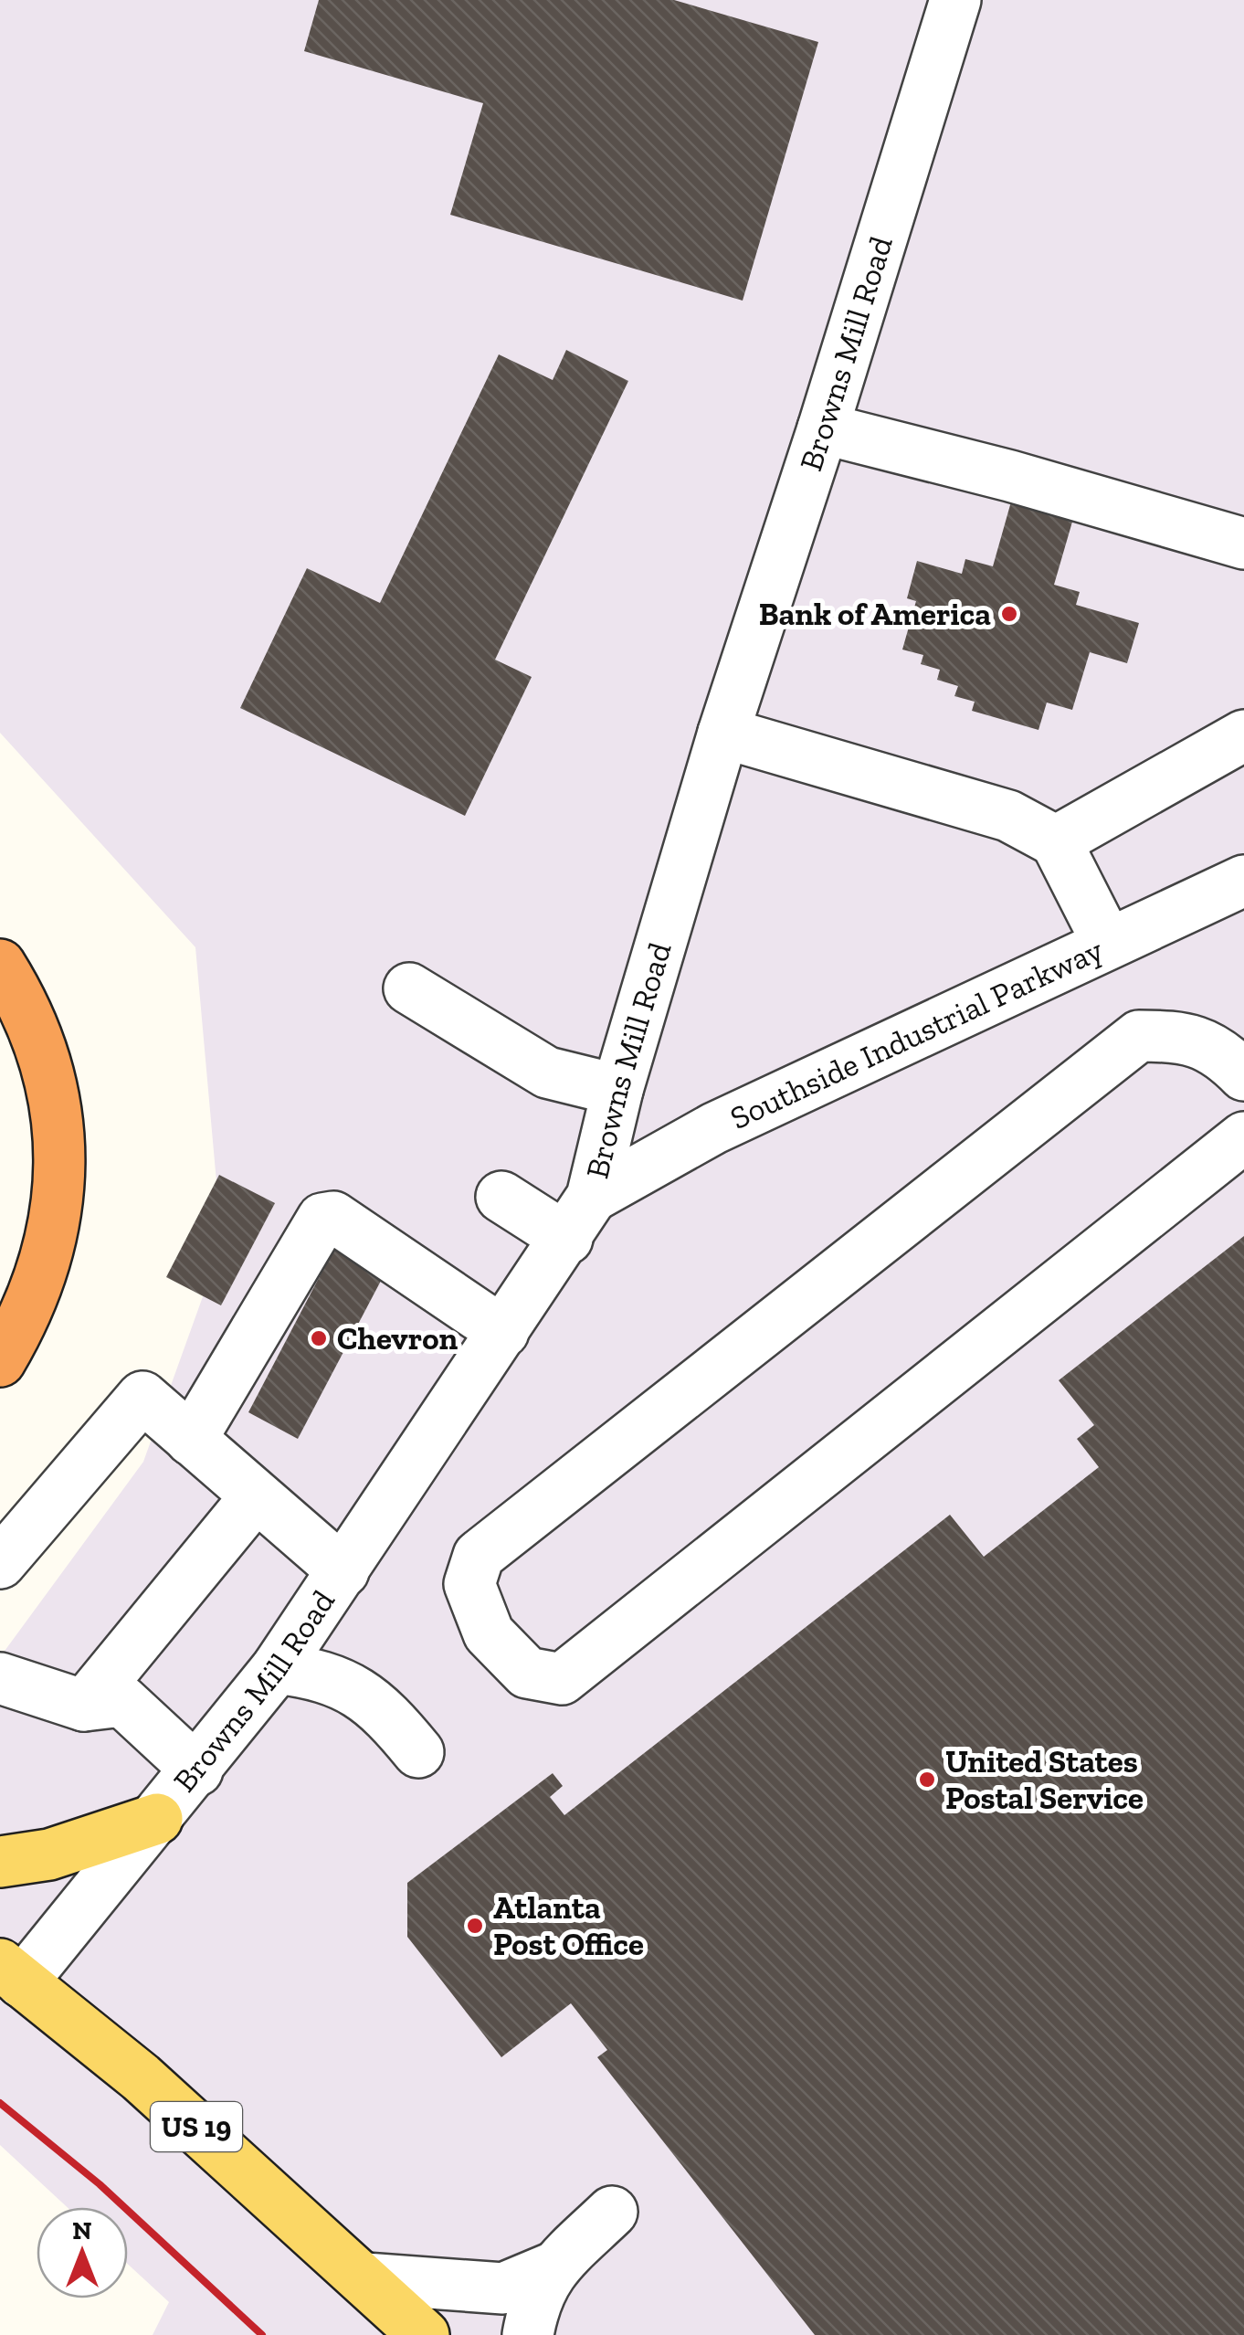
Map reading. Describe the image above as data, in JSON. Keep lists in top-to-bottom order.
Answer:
{
  "streets": {
    "main road": ["US 19"],
    "street": ["Browns Mill Road", "Southside Industrial Parkway"]
  },
  "crossings": [
    ["Browns Mill Road", "Southside Industrial Parkway"],
    ["Browns Mill Road", "US 19"]
  ],
  "places": [
    "Bank of America",
    "Chevron",
    "United States Postal Service",
    "Atlanta Post Office"
  ],
  "north": "top"
}
